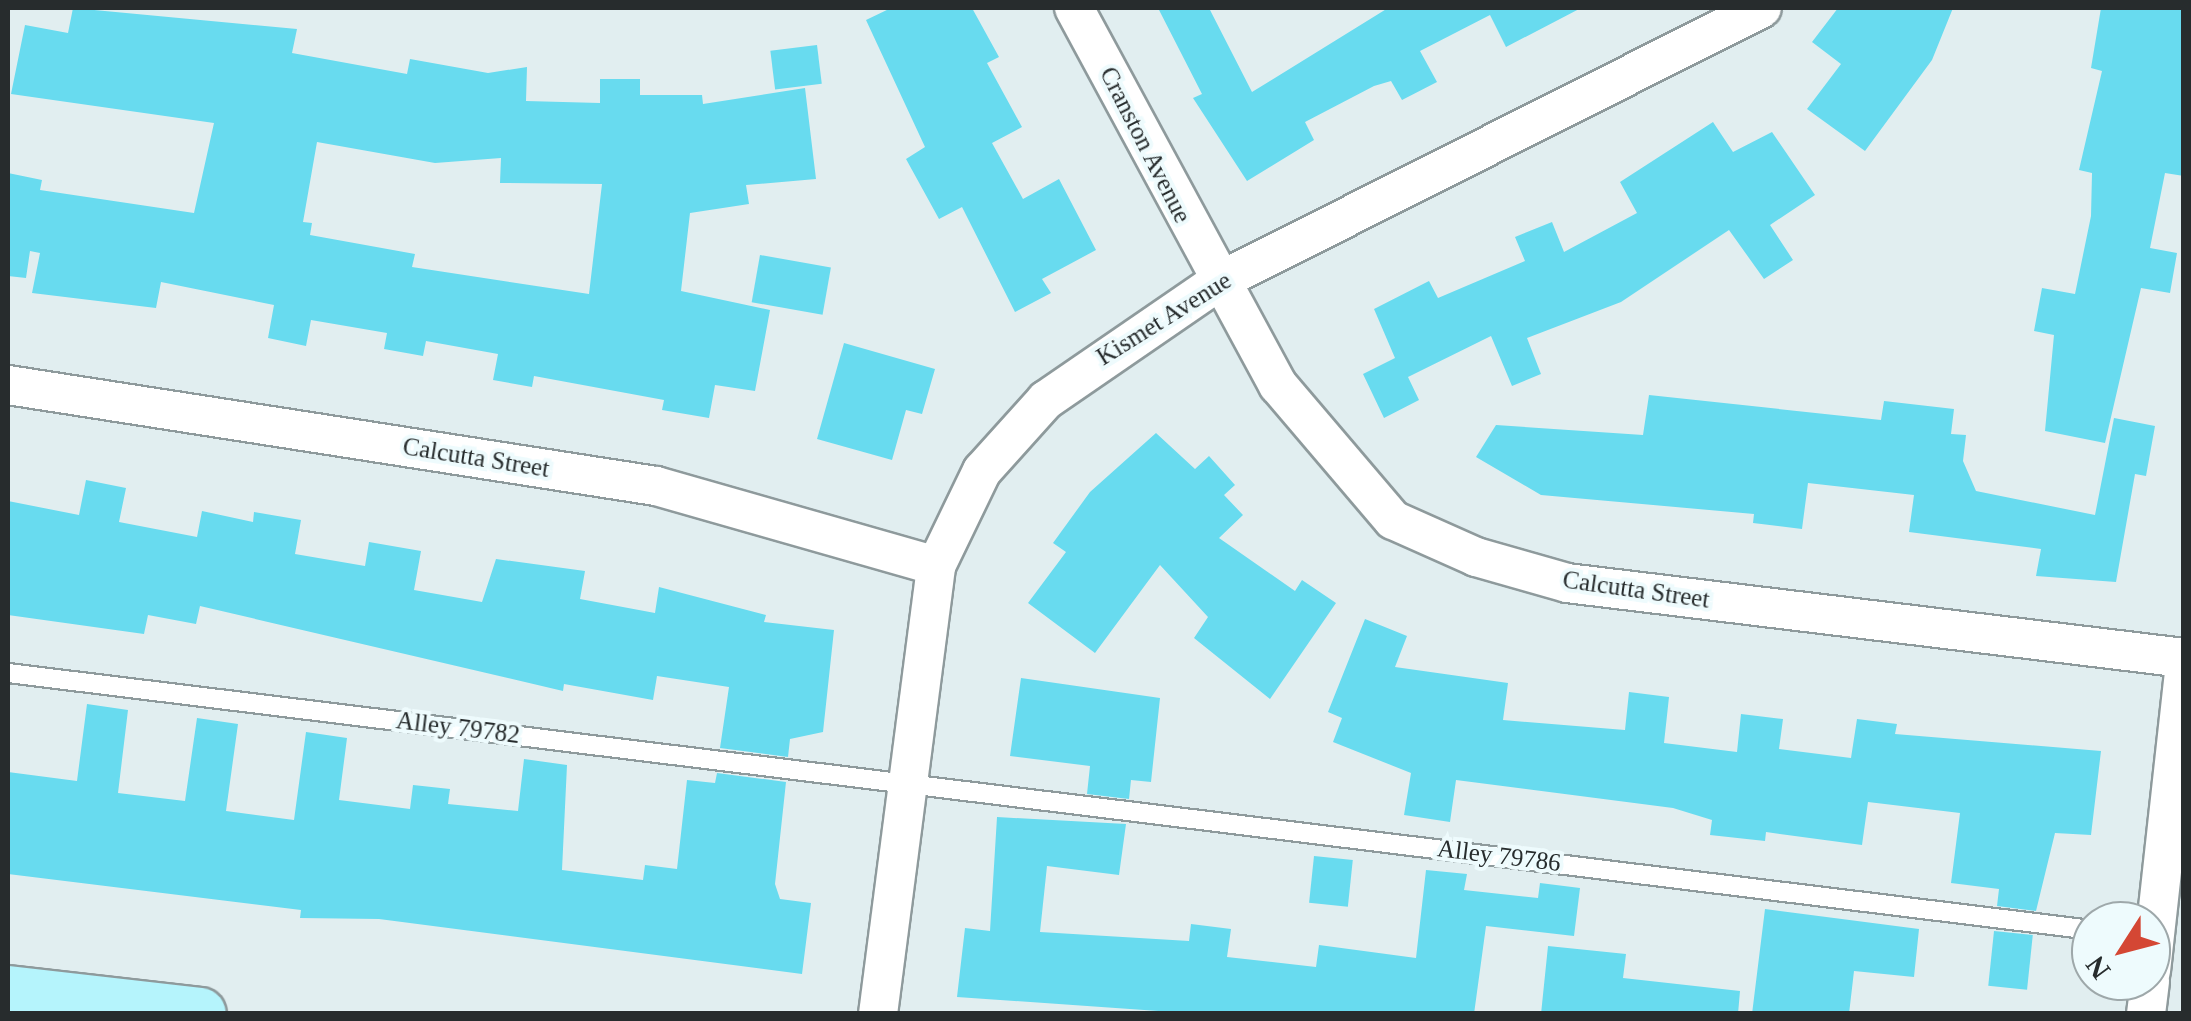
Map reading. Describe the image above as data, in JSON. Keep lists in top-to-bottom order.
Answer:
{
  "streets": {
    "street": ["Cranston Avenue", "Kismet Avenue", "Calcutta Street"],
    "lane": ["Alley 79782", "Alley 79786"]
  },
  "crossings": [
    ["Cranston Avenue", "Kismet Avenue"],
    ["Cranston Avenue", "Calcutta Street"],
    ["Kismet Avenue", "Calcutta Street"],
    ["Kismet Avenue", "Alley 79782"],
    ["Kismet Avenue", "Alley 79786"],
    ["Alley 79782", "Alley 79786"]
  ],
  "north": "bottom left"
}
